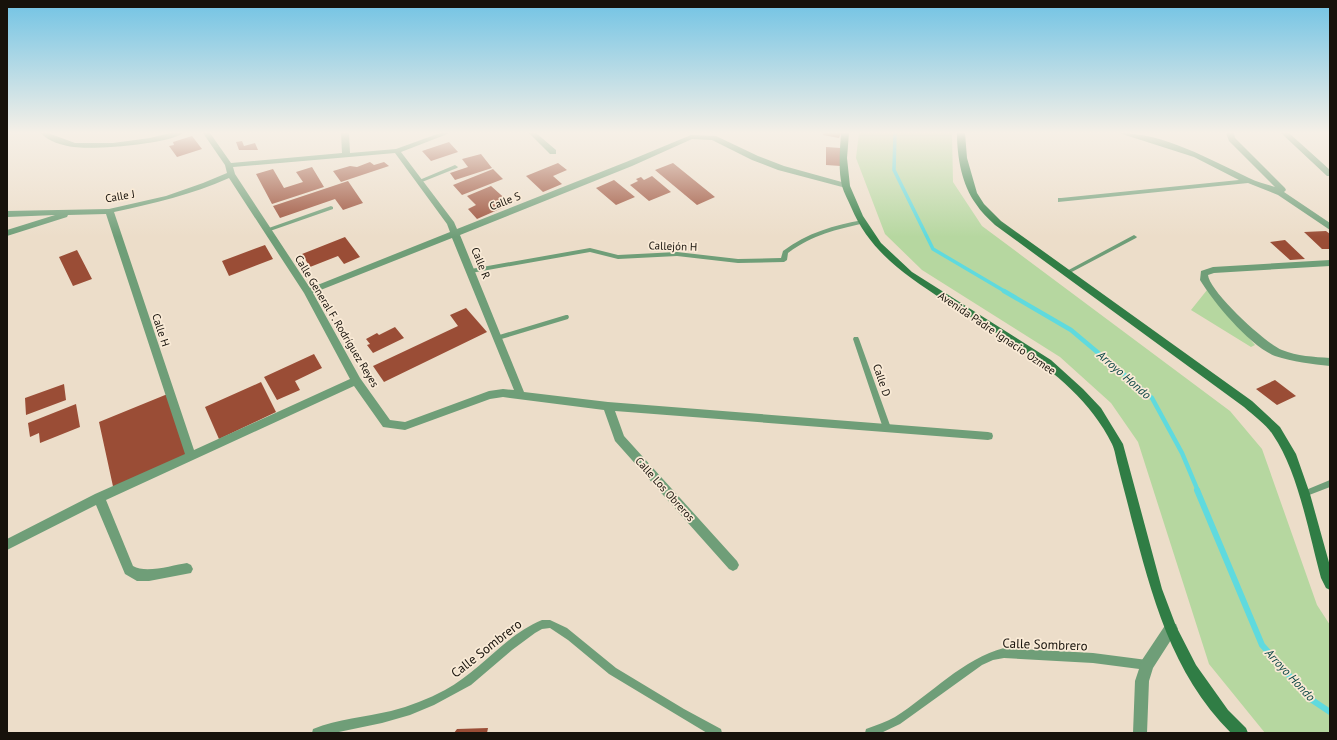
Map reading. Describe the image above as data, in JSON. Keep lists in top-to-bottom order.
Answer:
{
  "streets": {
    "street": [
      "Calle J",
      "Calle S",
      "Calle R",
      "Calle General F. Rodríguez Reyes",
      "Calle H",
      "Avenida Padre Ignacio Ozmee",
      "Calle Los Obreros"
    ],
    "lane": ["Callejón H", "Calle D", "Calle Sombrero"]
  },
  "crossings": [
    ["Calle J", "Calle General F. Rodríguez Reyes"],
    ["Calle J", "Calle H"],
    ["Calle S", "Calle R"],
    ["Calle S", "Calle General F. Rodríguez Reyes"],
    ["Calle S", "Avenida Padre Ignacio Ozmee"],
    ["Callejón H", "Calle R"],
    ["Callejón H", "Avenida Padre Ignacio Ozmee"],
    ["Calle R", "Calle General F. Rodríguez Reyes"]
  ],
  "water": ["Arroyo Hondo"]
}
